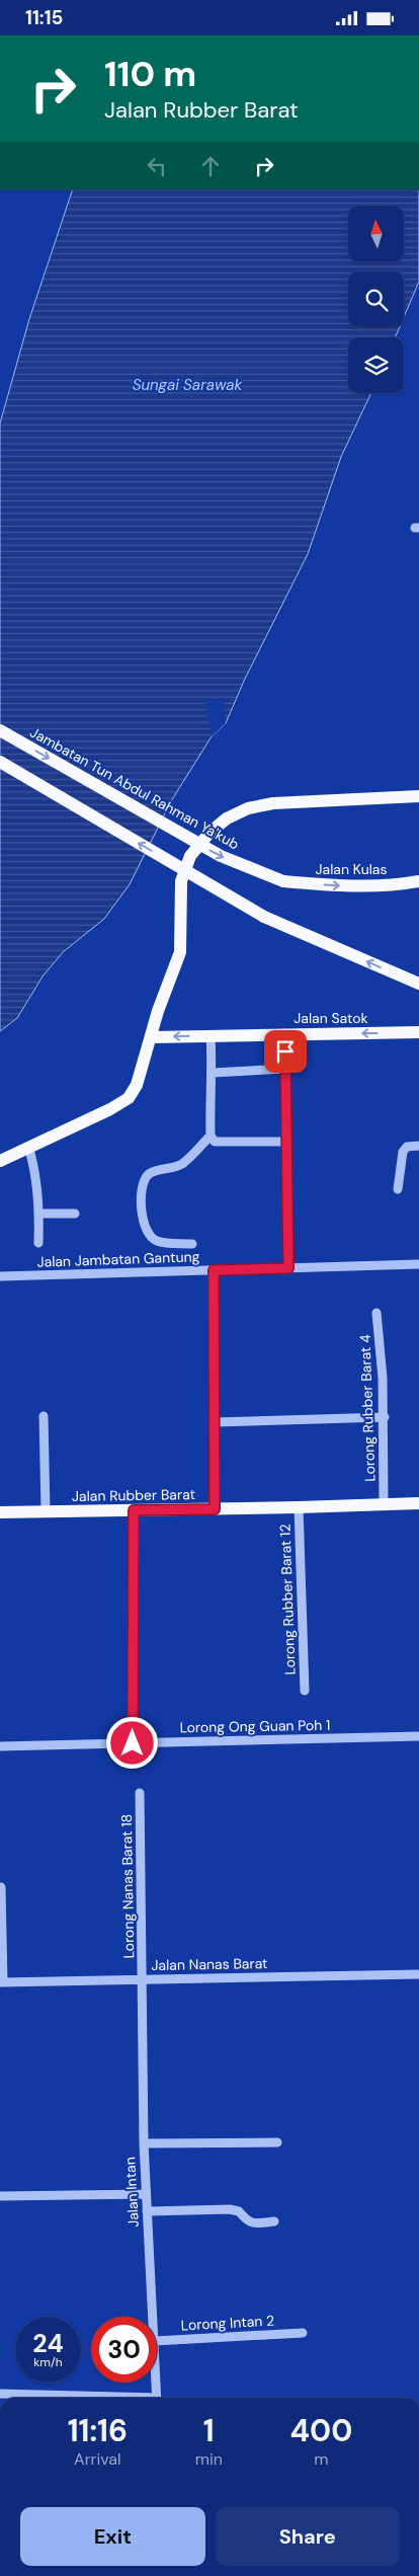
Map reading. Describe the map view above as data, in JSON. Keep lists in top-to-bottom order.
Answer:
{
  "streets": {
    "main road": [
      "Jambatan Tun Abdul Rahman Ya'kub",
      "Jalan Kulas",
      "Jalan Satok",
      "Jalan Rubber Barat"
    ],
    "street": [
      "Jalan Jambatan Gantung",
      "Lorong Rubber Barat 4",
      "Lorong Rubber Barat 12",
      "Lorong Ong Guan Poh 1",
      "Lorong Nanas Barat 18",
      "Jalan Nanas Barat",
      "Jalan Intan",
      "Lorong Intan 2"
    ]
  },
  "crossings": [
    ["Jambatan Tun Abdul Rahman Ya'kub", "Jalan Kulas"],
    ["Lorong Rubber Barat 4", "Jalan Rubber Barat"],
    ["Jalan Rubber Barat", "Lorong Rubber Barat 12"],
    ["Lorong Nanas Barat 18", "Jalan Nanas Barat"],
    ["Lorong Nanas Barat 18", "Jalan Intan"],
    ["Jalan Nanas Barat", "Jalan Intan"]
  ],
  "one_way": ["Jalan Kulas", "Jalan Satok"],
  "water": ["Sungai Sarawak"],
  "north": "top",
  "page": {
    "status": "11:15",
    "turn": ["110 m", "Jalan Rubber Barat"],
    "speed": "24 km/h",
    "limit": "30",
    "eta": [
      "11:16",
      "Arrival",
      "1",
      "min",
      "400",
      "m"
    ],
    "buttons": ["Exit", "Share"]
  }
}
